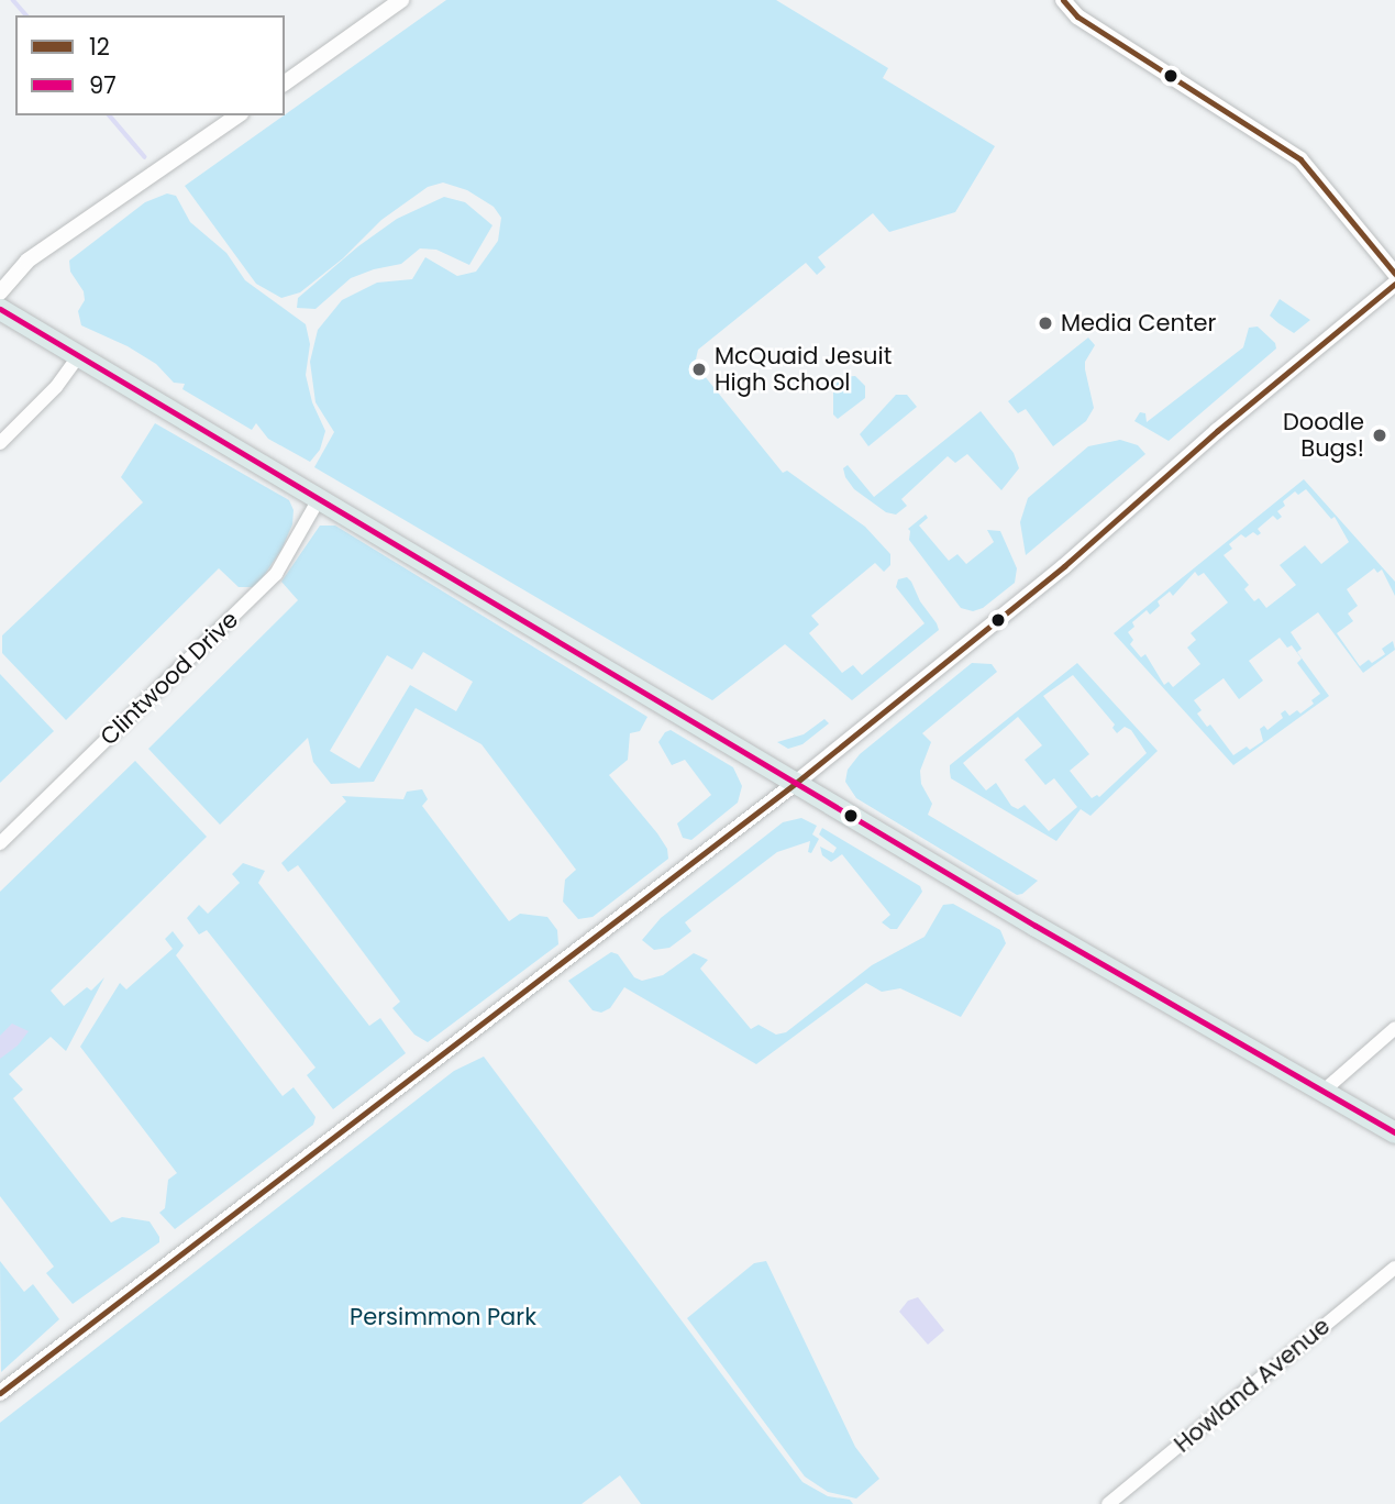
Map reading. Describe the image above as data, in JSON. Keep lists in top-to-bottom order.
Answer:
{
  "streets": {
    "street": ["Clintwood Drive", "Howland Avenue"]
  },
  "parks": ["Persimmon Park"],
  "places": ["Media Center", "McQuaid Jesuit High School", "Doodle Bugs!"],
  "lines": ["transit line 12", "transit line 97"],
  "legend": ["12", "97"]
}
